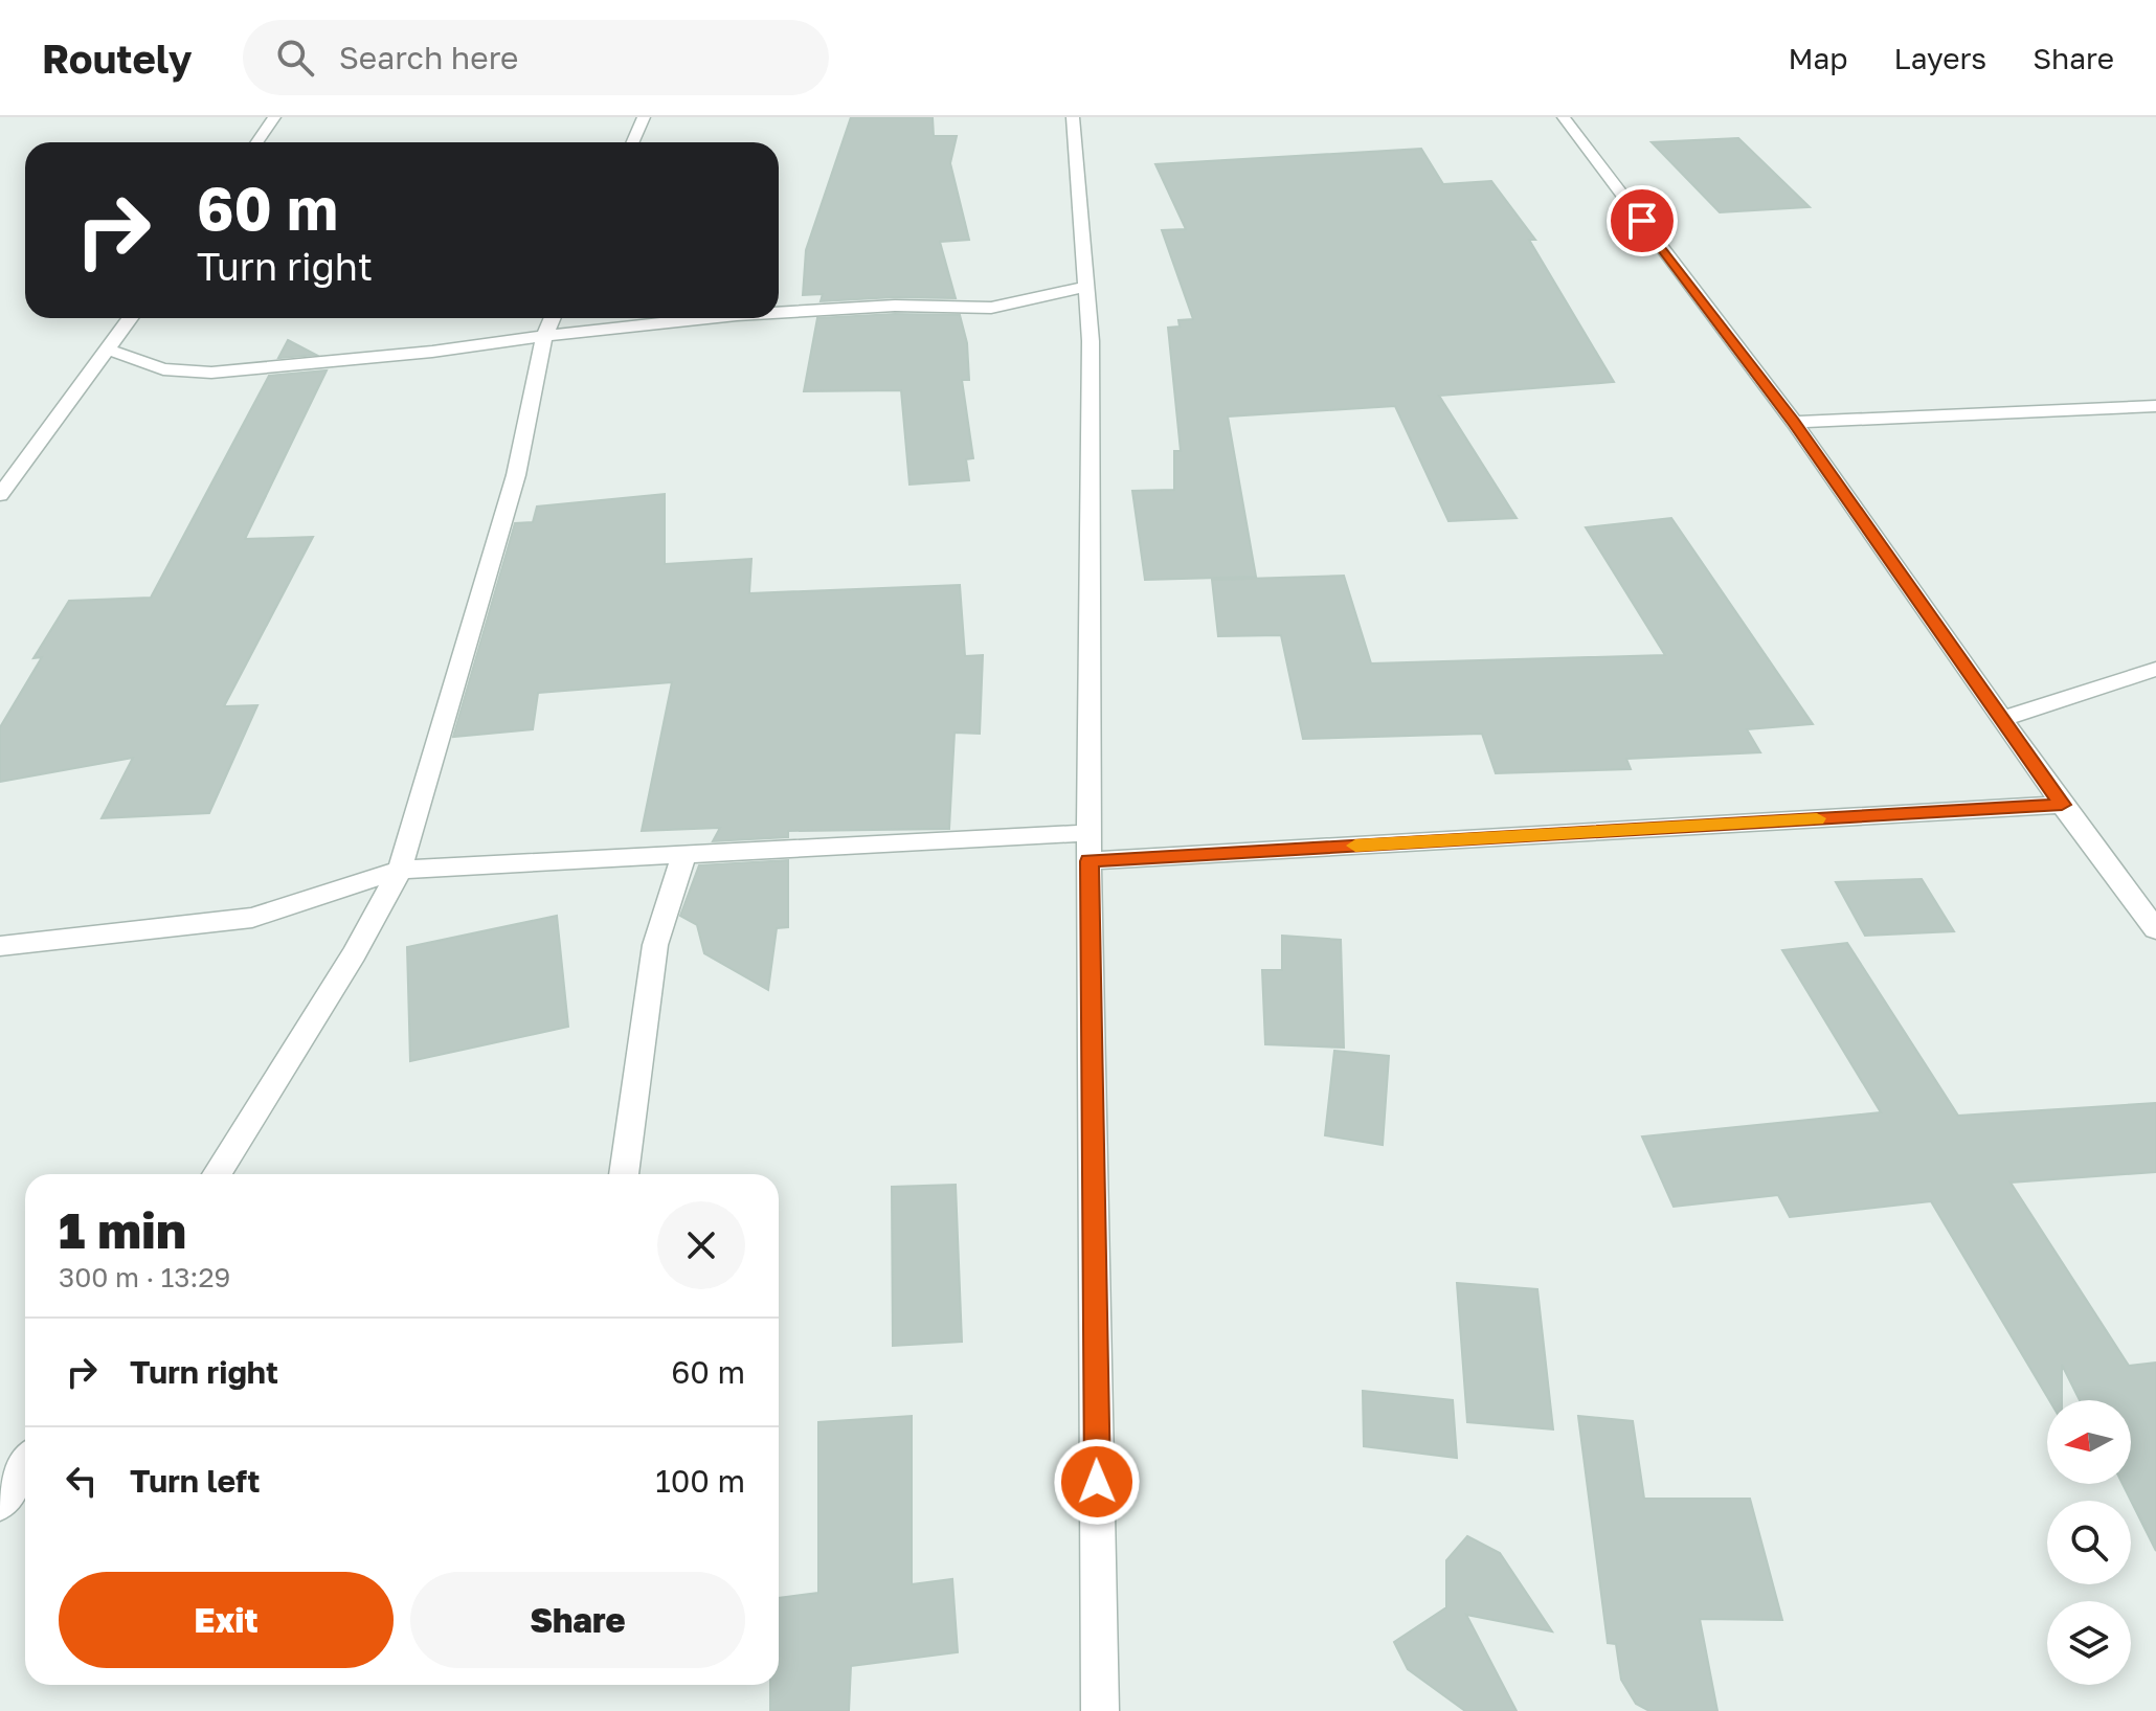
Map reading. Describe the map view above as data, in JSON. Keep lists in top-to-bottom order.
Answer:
{
  "north": "left",
  "page": {
    "header": "Routely",
    "search": "Search here",
    "nav": ["Map", "Layers", "Share"],
    "turn": ["60 m", "Turn right"],
    "heading": ["1 min", "300 m · 13:29"],
    "list": [
      {
        "name": "Turn right",
        "value": "60 m"
      },
      {
        "name": "Turn left",
        "value": "100 m"
      }
    ],
    "buttons": ["Exit", "Share"]
  }
}
